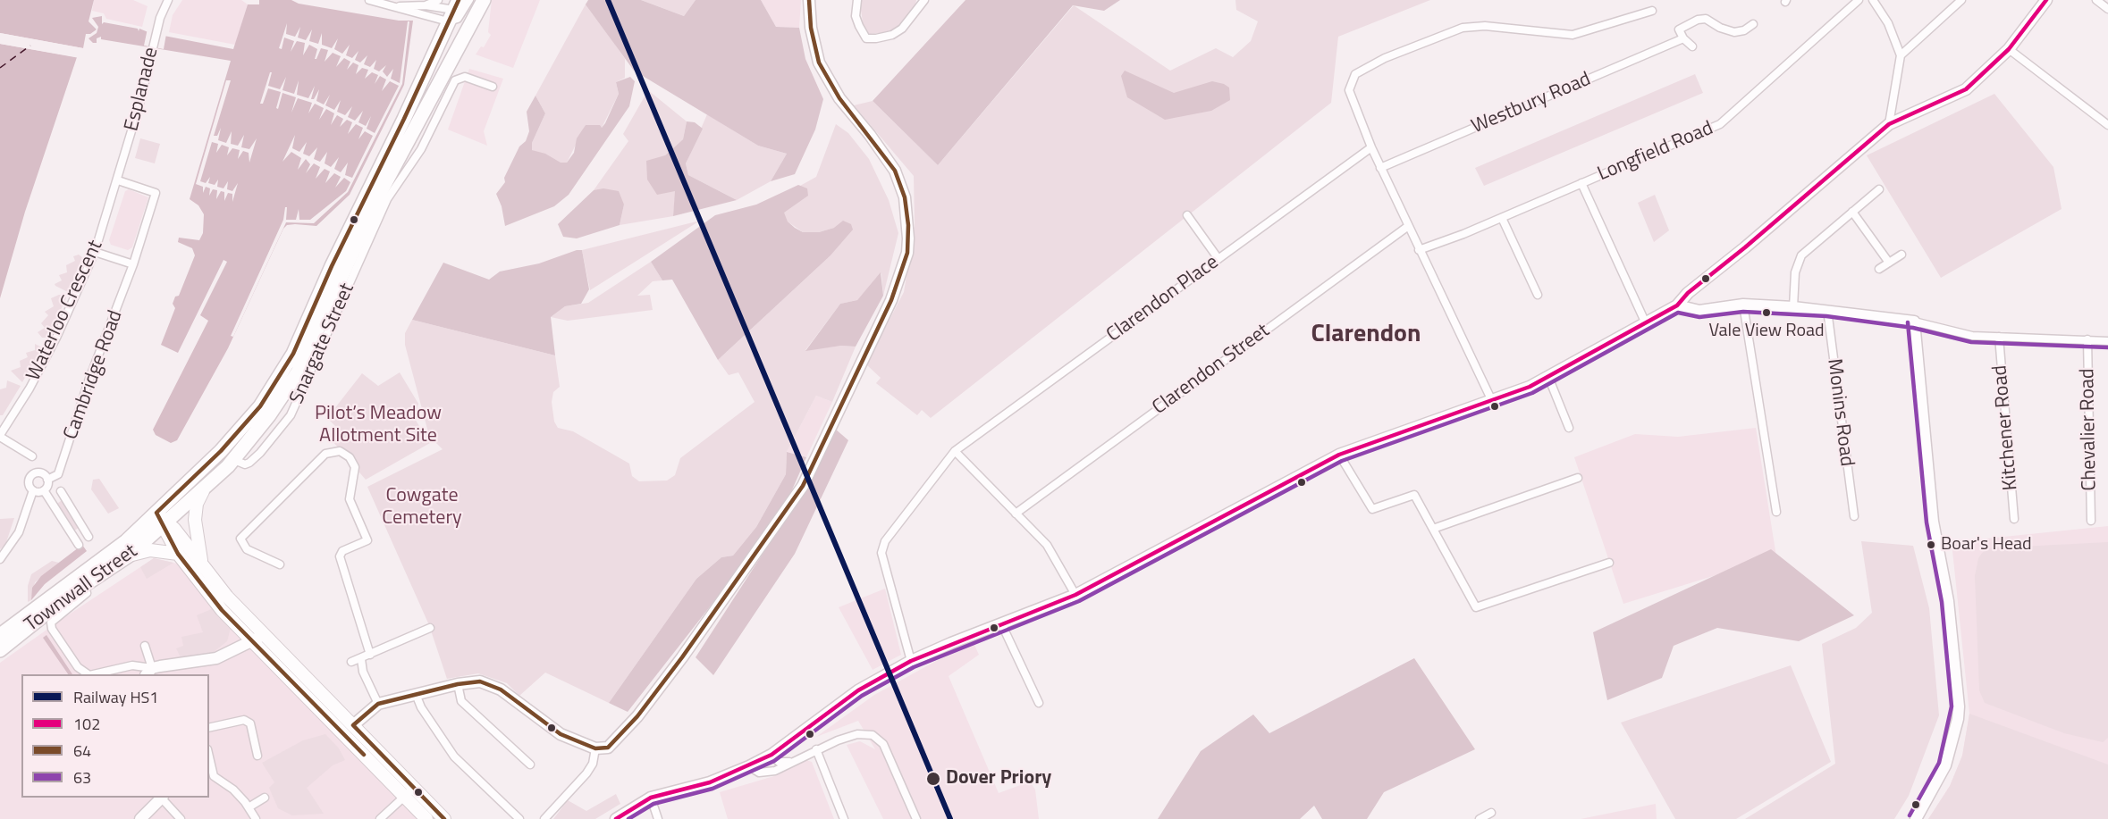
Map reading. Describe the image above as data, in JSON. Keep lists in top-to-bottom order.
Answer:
{
  "streets": {
    "highway": ["Snargate Street", "Townwall Street"],
    "street": [
      "Esplanade",
      "Westbury Road",
      "Longfield Road",
      "Clarendon Place",
      "Waterloo Crescent",
      "Clarendon Street",
      "Cambridge Road",
      "Monins Road",
      "Kitchener Road",
      "Chevalier Road"
    ]
  },
  "crossings": [
    ["Esplanade", "Waterloo Crescent"],
    ["Esplanade", "Cambridge Road"],
    ["Waterloo Crescent", "Cambridge Road"],
    ["Snargate Street", "Townwall Street"]
  ],
  "districts": ["Clarendon"],
  "parks": ["Pilot’s Meadow Allotment Site", "Cowgate Cemetery"],
  "places": ["Vale View Road", "Boar's Head", "Dover Priory"],
  "lines": [
    "rail line HS1",
    "transit line 102",
    "transit line 64",
    "transit line 63"
  ],
  "legend": [
    "Railway HS1",
    "102",
    "64",
    "63"
  ]
}
